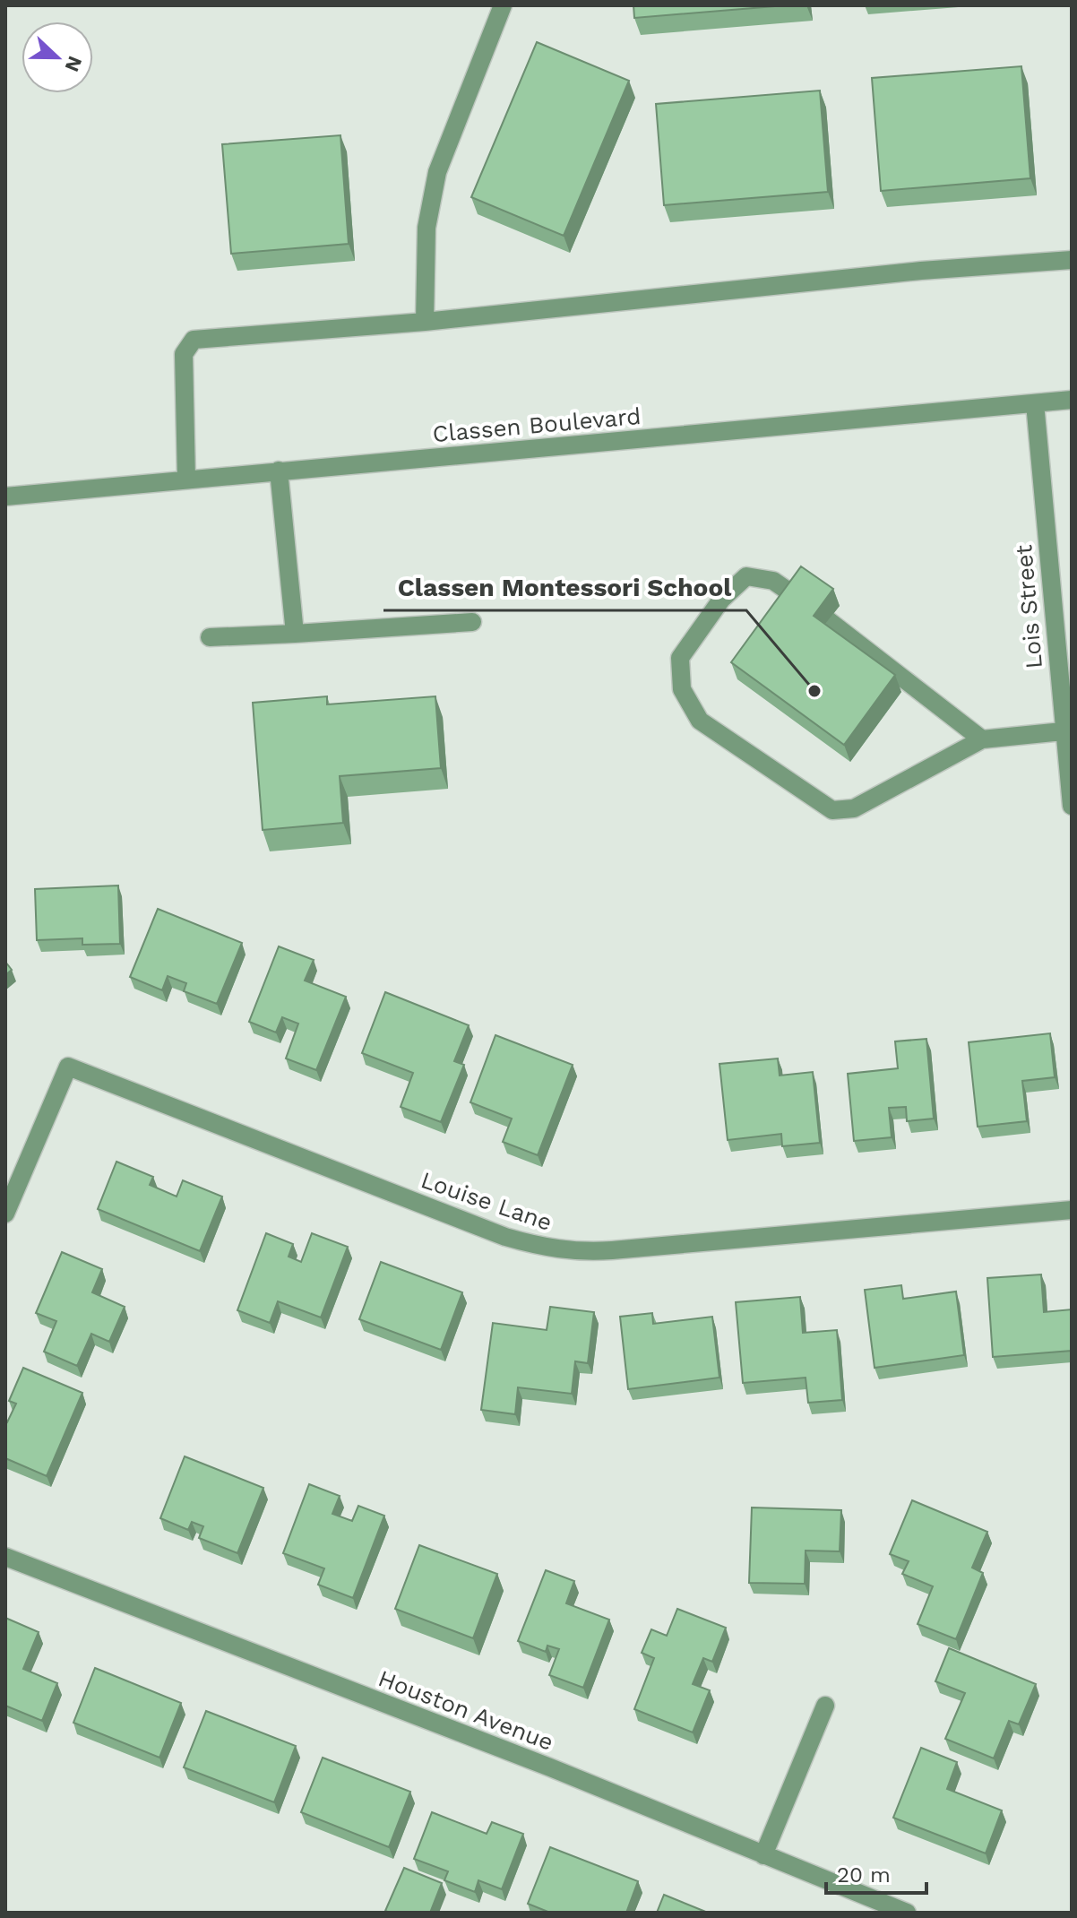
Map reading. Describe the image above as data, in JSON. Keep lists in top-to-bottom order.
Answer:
{
  "streets": {
    "street": [
      "Classen Boulevard",
      "Lois Street",
      "Louise Lane",
      "Houston Avenue"
    ]
  },
  "crossings": [
    ["Classen Boulevard", "Lois Street"]
  ],
  "places": ["Classen Montessori School"],
  "scale_bar": "20 m",
  "north": "right"
}
